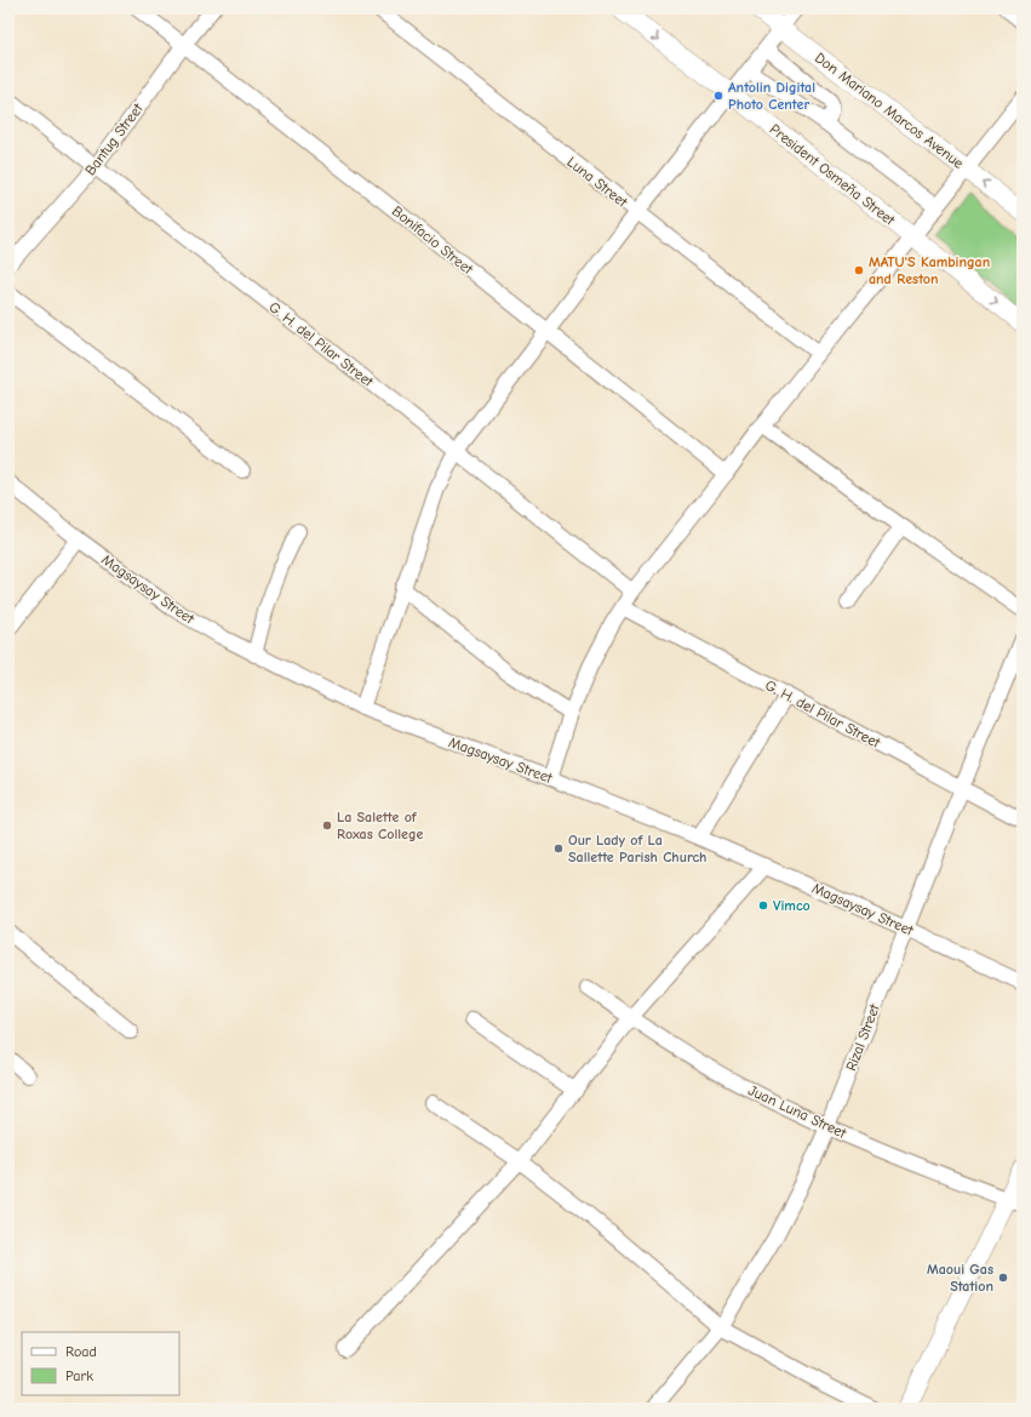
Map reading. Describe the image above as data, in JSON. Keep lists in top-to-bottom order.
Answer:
{
  "streets": {
    "main road": ["Don Mariano Marcos Avenue", "President Osmeña Street"],
    "street": [
      "Bantug Street",
      "Luna Street",
      "Bonifacio Street",
      "G. H. del Pilar Street",
      "Magsaysay Street",
      "Rizal Street",
      "Juan Luna Street"
    ]
  },
  "crossings": [
    ["Bantug Street", "Bonifacio Street"],
    ["Bantug Street", "G. H. del Pilar Street"],
    ["G. H. del Pilar Street", "Rizal Street"],
    ["Magsaysay Street", "Rizal Street"],
    ["Rizal Street", "Juan Luna Street"]
  ],
  "one_way": ["President Osmeña Street"],
  "places": [
    "Antolin Digital Photo Center",
    "MATU'S Kambingan and Reston",
    "La Salette of Roxas College",
    "Our Lady of La Sallette Parish Church",
    "Vimco",
    "Maoui Gas Station"
  ],
  "legend": ["Road", "Park"]
}
